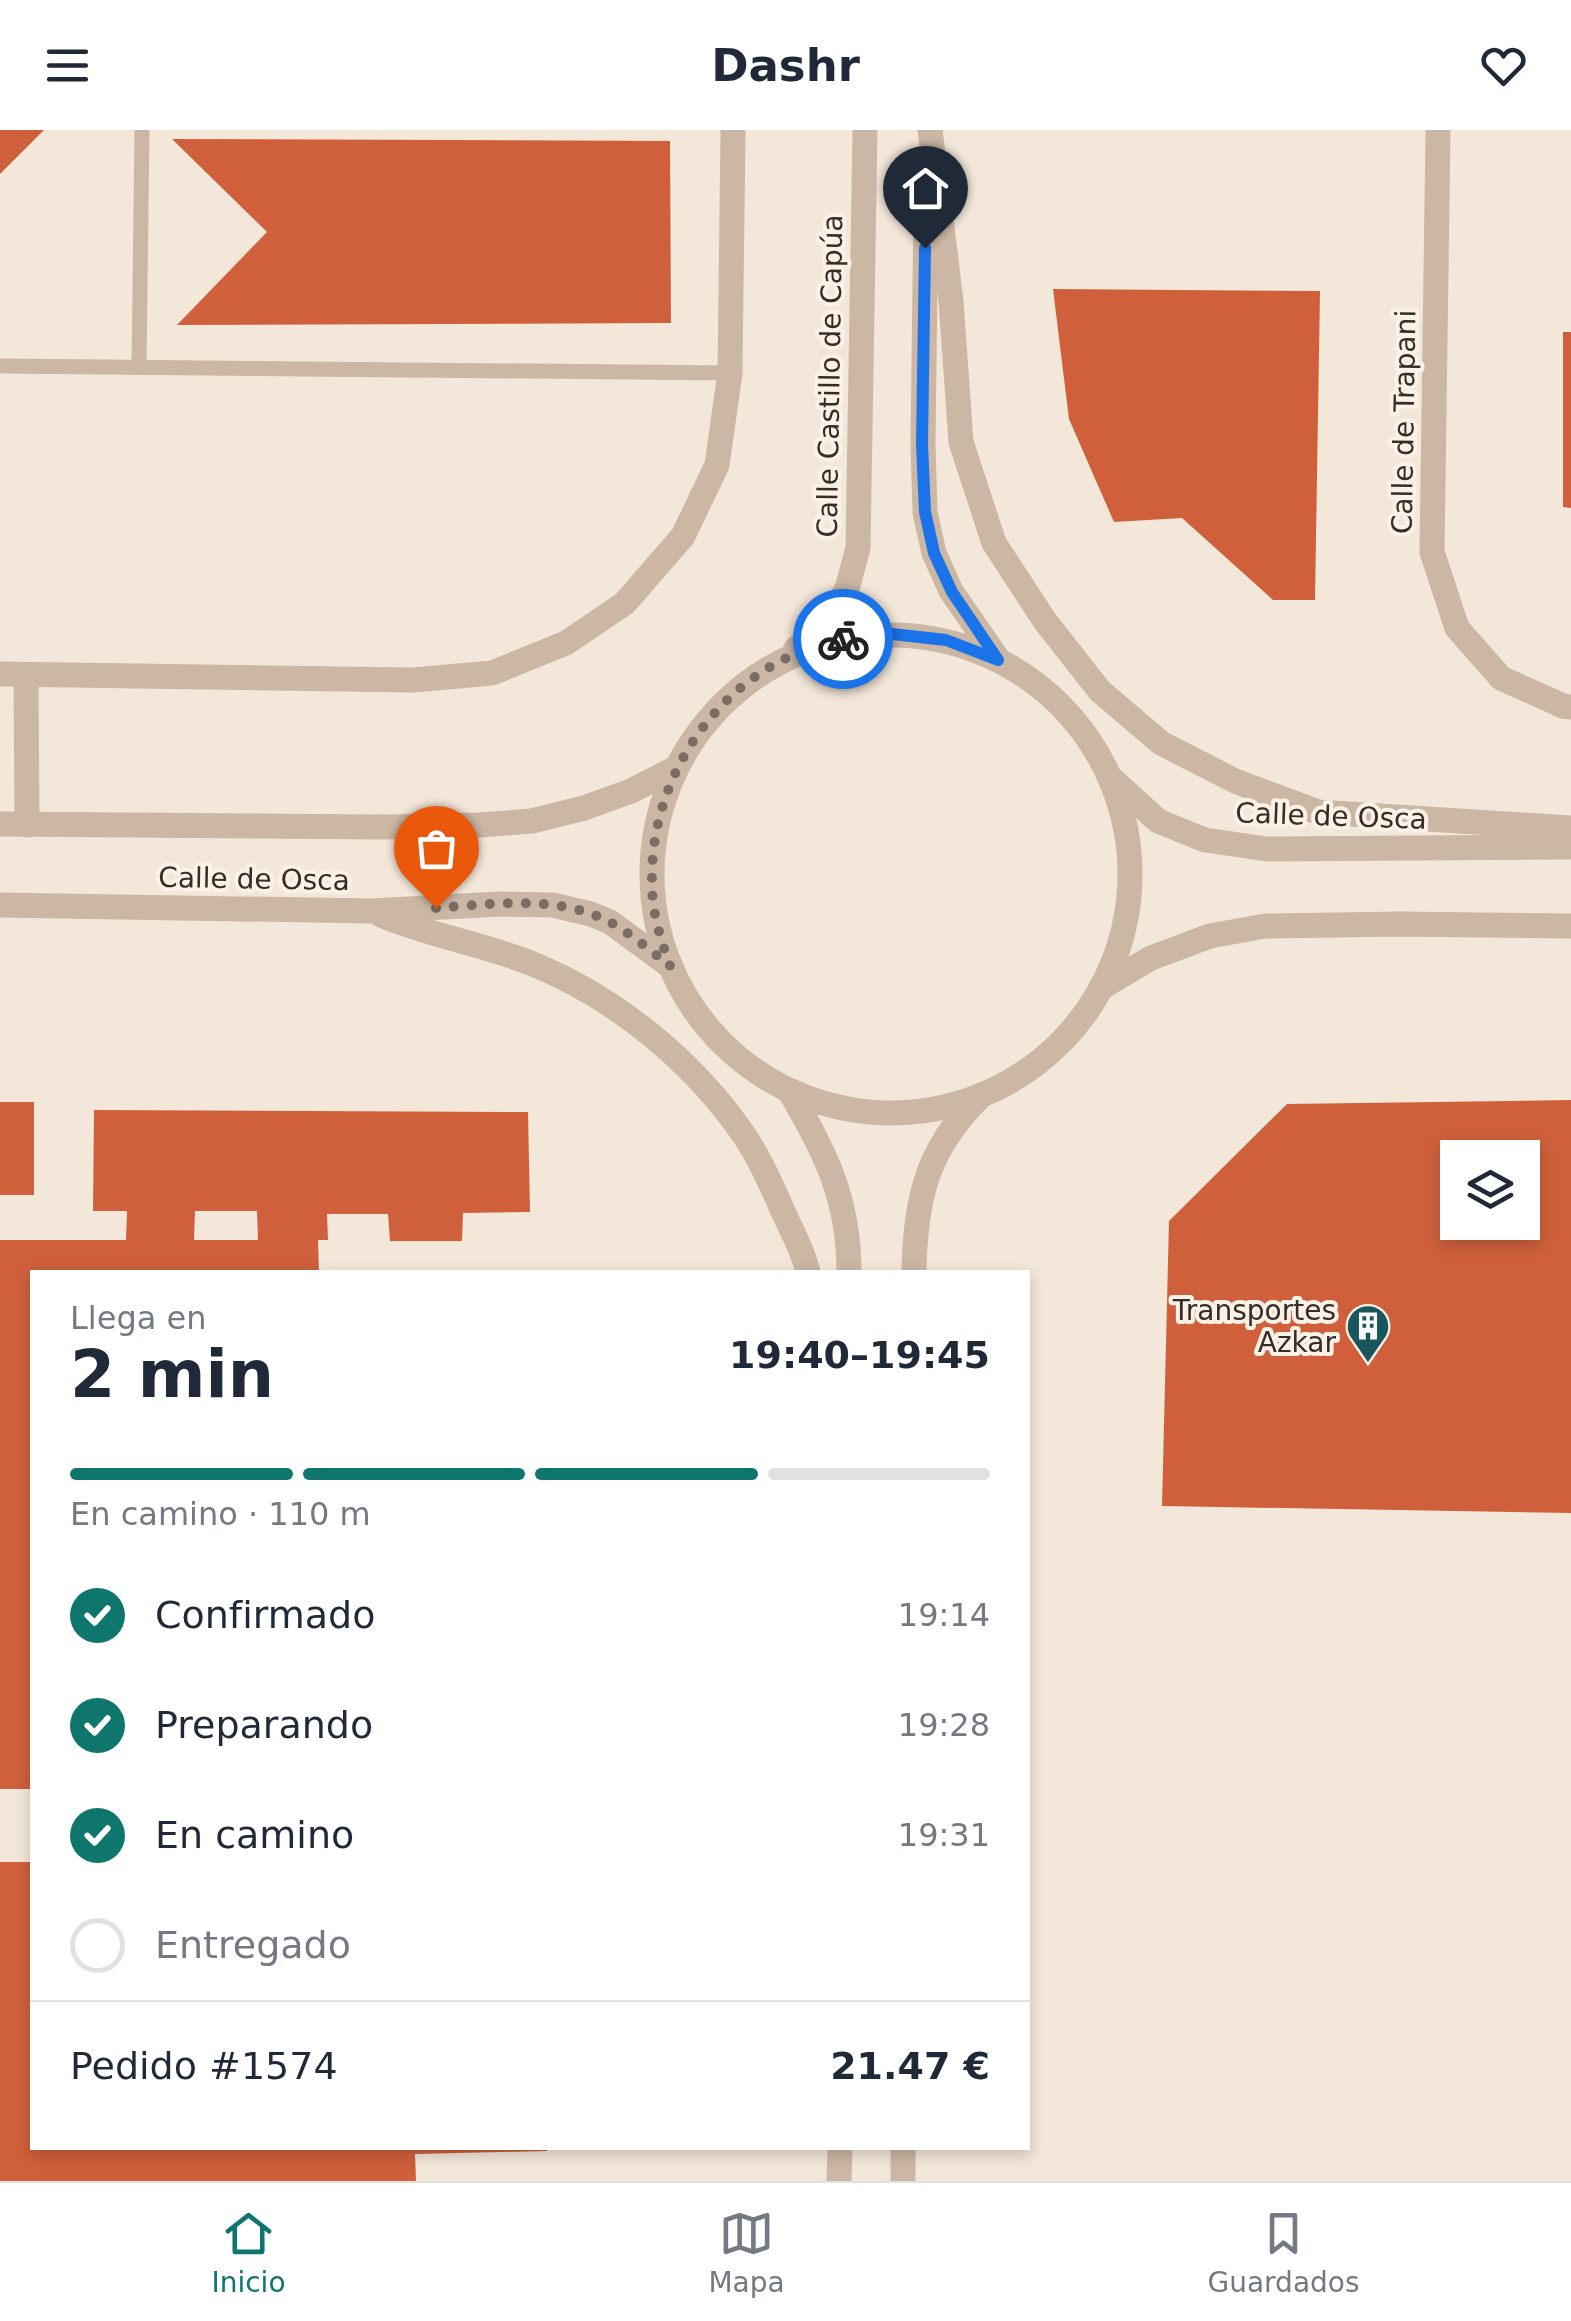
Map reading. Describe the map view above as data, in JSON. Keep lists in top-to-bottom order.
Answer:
{
  "streets": {
    "street": ["Calle Castillo de Capúa", "Calle de Trapani", "Calle de Osca"]
  },
  "places": {
    "building": ["Transportes Azkar"]
  },
  "page": {
    "header": "Dashr",
    "heading": ["2 min", "Llega en", "19:40–19:45"],
    "panel": ["Pedido #1574", "21.47 €"],
    "bar": "En camino · 110 m",
    "list": [
      ["Confirmado", "19:14"],
      ["Preparando", "19:28"],
      ["En camino", "19:31"],
      "Entregado"
    ],
    "tabs": ["Inicio", "Mapa", "Guardados"]
  }
}
